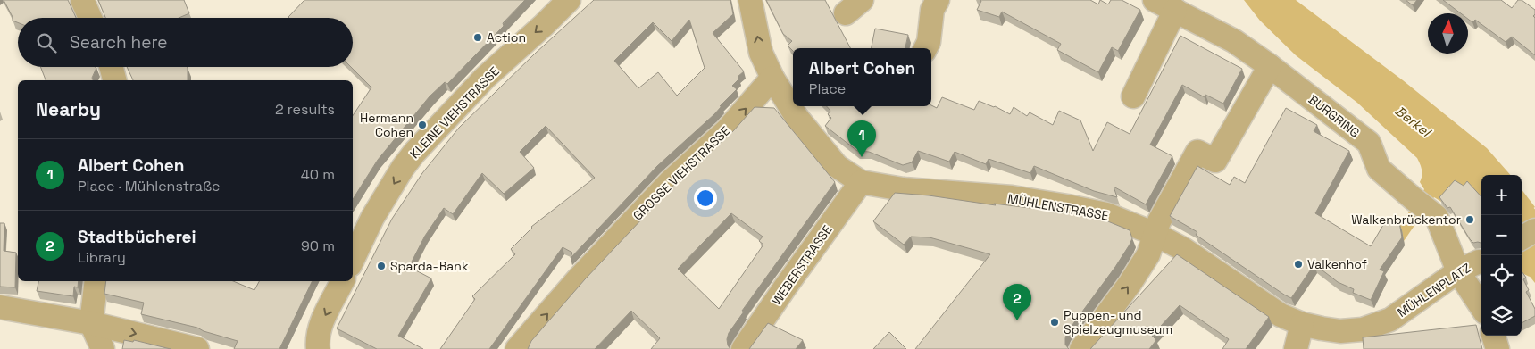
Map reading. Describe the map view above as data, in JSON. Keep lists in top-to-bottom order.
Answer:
{
  "streets": {
    "street": [
      "KLEINE VIEHSTRASSE",
      "BURGRING",
      "GROSSE VIEHSTRASSE",
      "MÜHLENSTRASSE",
      "WEBERSTRASSE",
      "MÜHLENPLATZ"
    ]
  },
  "crossings": [
    ["BURGRING", "MÜHLENPLATZ"],
    ["GROSSE VIEHSTRASSE", "MÜHLENSTRASSE"],
    ["MÜHLENSTRASSE", "WEBERSTRASSE"],
    ["MÜHLENSTRASSE", "MÜHLENPLATZ"]
  ],
  "one_way": ["KLEINE VIEHSTRASSE", "GROSSE VIEHSTRASSE"],
  "water": ["Berkel"],
  "places": [
    "Action",
    "Hermann Cohen",
    "Walkenbrückentor",
    "Valkenhof",
    "Sparda-Bank",
    "Puppen- und Spielzeugmuseum"
  ],
  "north": "top",
  "page": {
    "search": "Search here",
    "popup": ["Albert Cohen", "Place"],
    "heading": ["Nearby", "2 results"],
    "pins": ["1", "2"],
    "list": [
      {
        "mark": "1",
        "name": "Albert Cohen",
        "note": "Place · Mühlenstraße",
        "value": "40 m"
      },
      {
        "mark": "2",
        "name": "Stadtbücherei",
        "note": "Library",
        "value": "90 m"
      }
    ],
    "map_buttons": ["+", "−"]
  }
}
